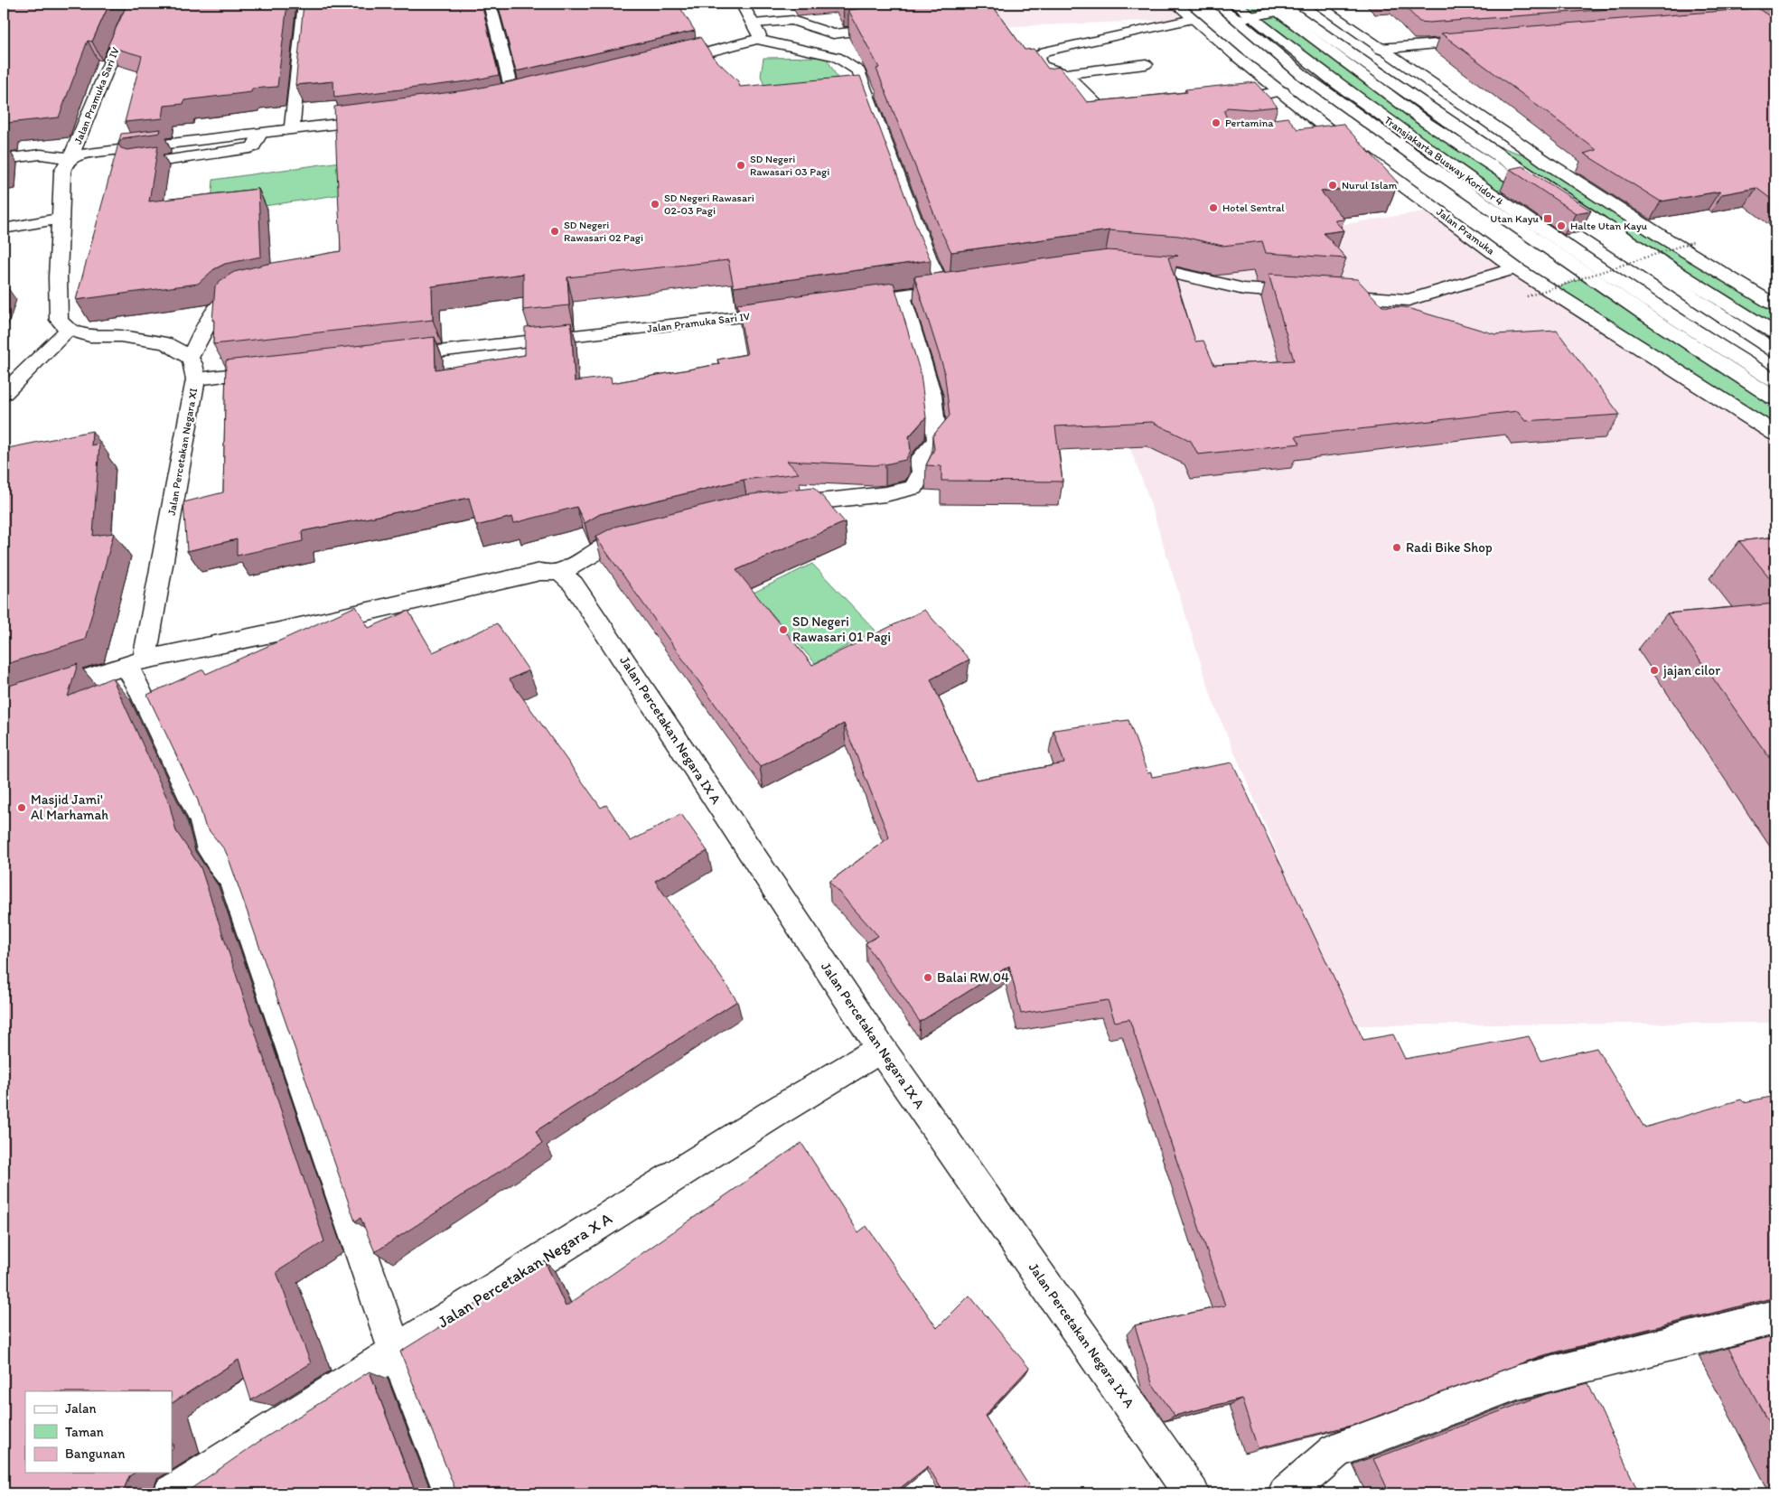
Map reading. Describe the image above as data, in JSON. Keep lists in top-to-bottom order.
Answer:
{
  "streets": {
    "street": [
      "Jalan Pramuka Sari IV",
      "Transjakarta Busway Koridor 4",
      "Jalan Pramuka",
      "Jalan Percetakan Negara XI",
      "Jalan Percetakan Negara IX A",
      "Jalan Percetakan Negara X A"
    ]
  },
  "crossings": [
    ["Jalan Percetakan Negara IX A", "Jalan Percetakan Negara X A"]
  ],
  "places": {
    "other": [
      "Pertamina",
      "SD Negeri Rawasari 03 Pagi",
      "Nurul Islam",
      "SD Negeri Rawasari 02-03 Pagi",
      "Hotel Sentral",
      "Halte Utan Kayu",
      "SD Negeri Rawasari 02 Pagi",
      "Radi Bike Shop",
      "SD Negeri Rawasari 01 Pagi",
      "jajan cilor",
      "Masjid Jami' Al Marhamah",
      "Balai RW 04"
    ],
    "transit": ["Utan Kayu"]
  },
  "legend": ["Jalan", "Taman", "Bangunan"]
}
